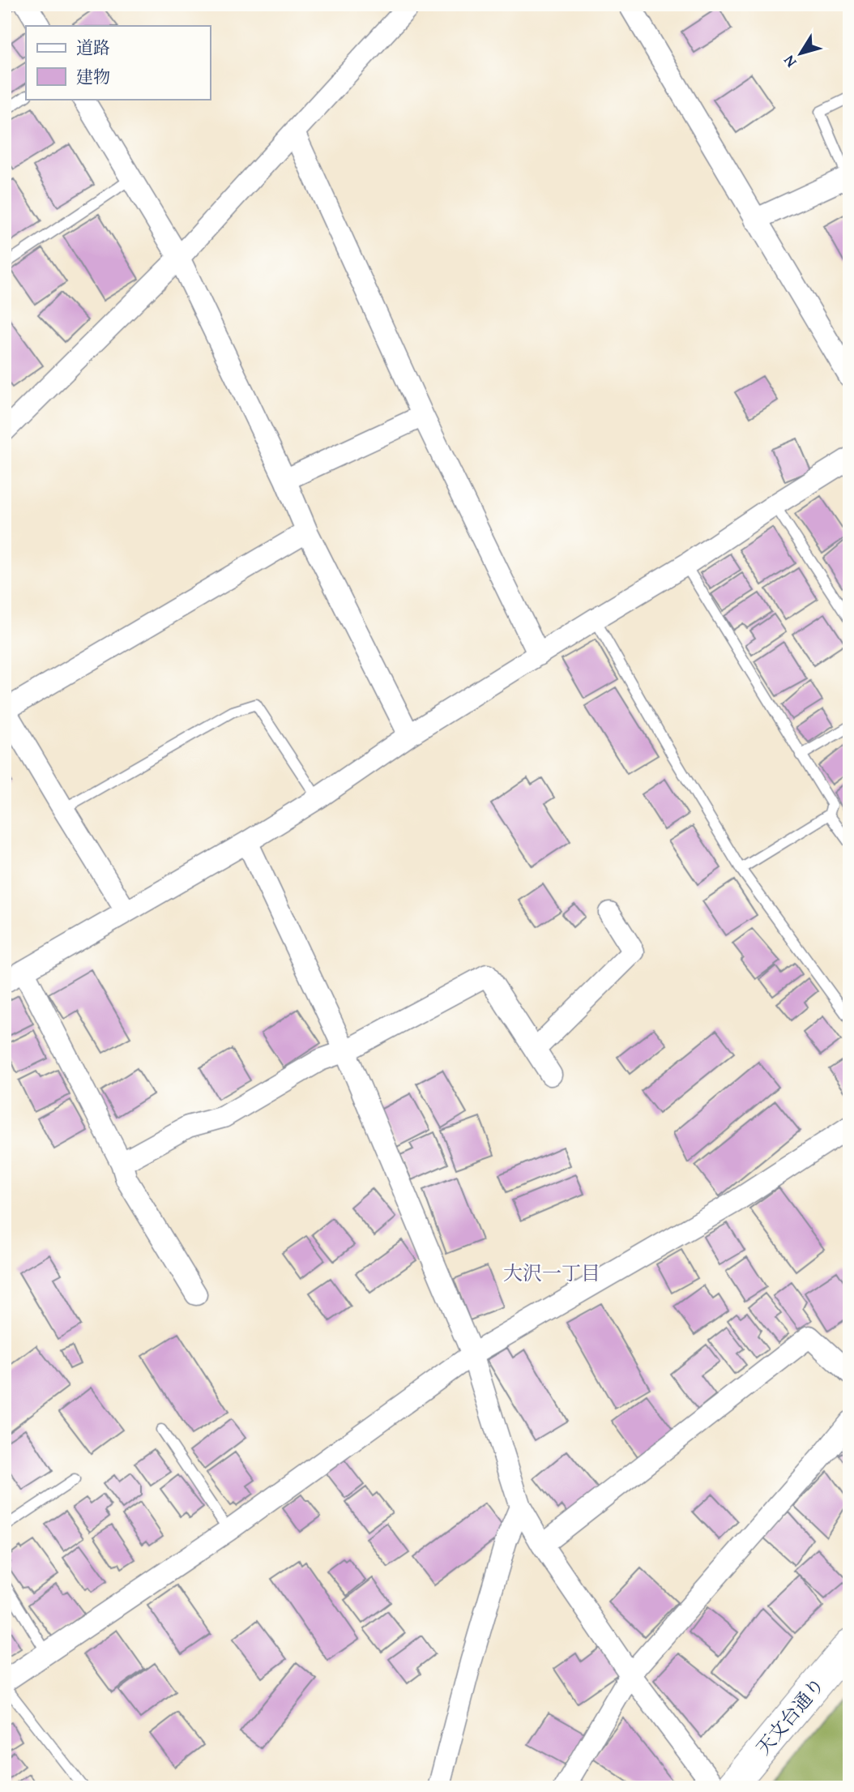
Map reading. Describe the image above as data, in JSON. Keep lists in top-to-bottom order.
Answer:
{
  "streets": {
    "main road": ["天文台通り"]
  },
  "districts": ["大沢一丁目"],
  "legend": ["道路", "建物"],
  "north": "bottom left"
}
